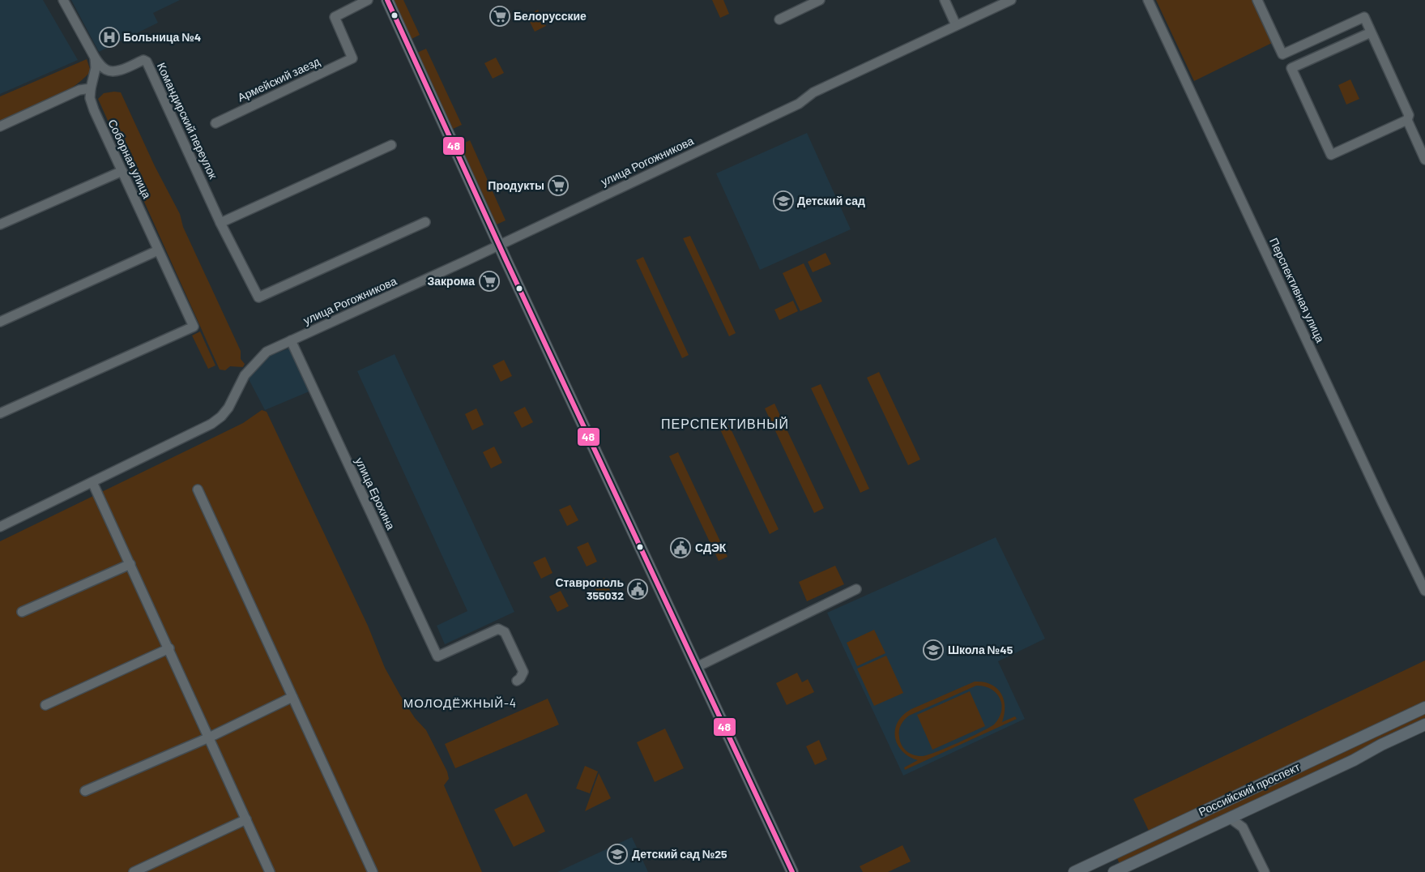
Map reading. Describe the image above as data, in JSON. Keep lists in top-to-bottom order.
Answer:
{
  "streets": {
    "main road": ["Российский проспект"],
    "street": [
      "Армейский заезд",
      "Командирский переулок",
      "Соборная улица",
      "улица Рогожникова",
      "Перспективная улица",
      "улица Ерохина"
    ]
  },
  "crossings": [
    ["Командирский переулок", "Соборная улица"],
    ["улица Рогожникова", "улица Ерохина"]
  ],
  "districts": ["ПЕРСПЕКТИВНЫЙ", "МОЛОДЁЖНЫЙ-4"],
  "places": {
    "supermarket": ["Белорусские", "Продукты", "Закрома"],
    "hospital": ["Больница №4"],
    "school or university": ["Детский сад", "Школа №45", "Детский сад №25"],
    "public building": ["СДЭК", "Ставрополь 355032"]
  },
  "lines": ["transit line 48"]
}
